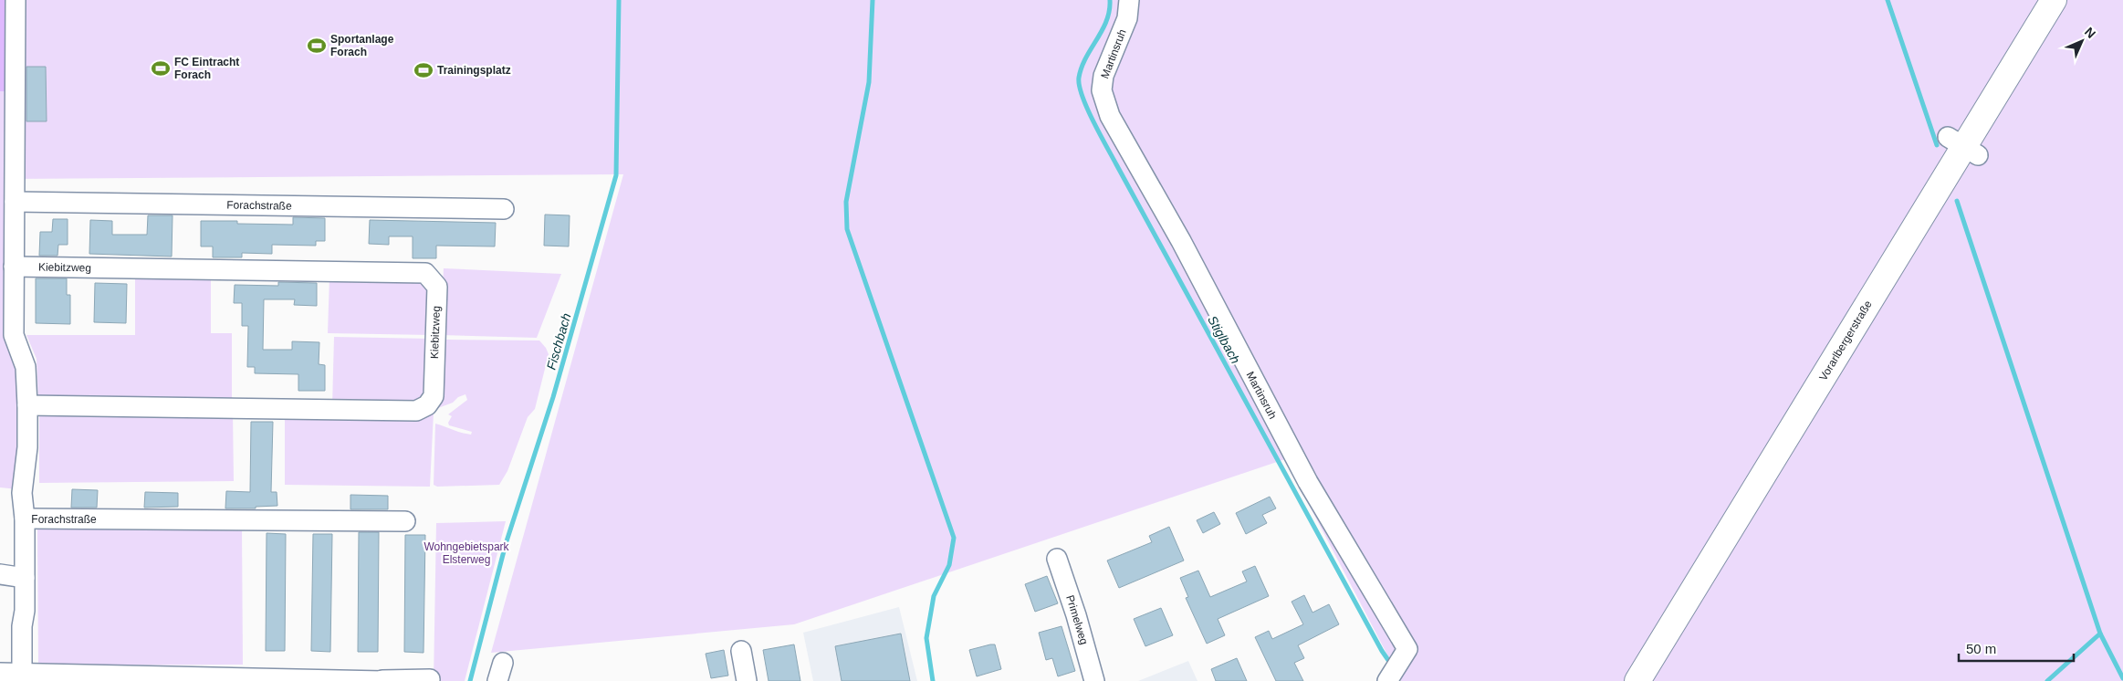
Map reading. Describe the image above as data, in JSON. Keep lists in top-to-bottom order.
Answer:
{
  "streets": {
    "main road": ["Vorarlbergerstraße"],
    "street": [
      "Martinsruh",
      "Forachstraße",
      "Kiebitzweg",
      "Primelweg"
    ]
  },
  "crossings": [
    ["Forachstraße", "Kiebitzweg"]
  ],
  "water": ["Stiglbach", "Fischbach"],
  "parks": ["Wohngebietspark Elsterweg"],
  "places": {
    "sports": ["Sportanlage Forach", "FC Eintracht Forach", "Trainingsplatz"]
  },
  "scale_bar": "50 m",
  "north": "top right"
}
